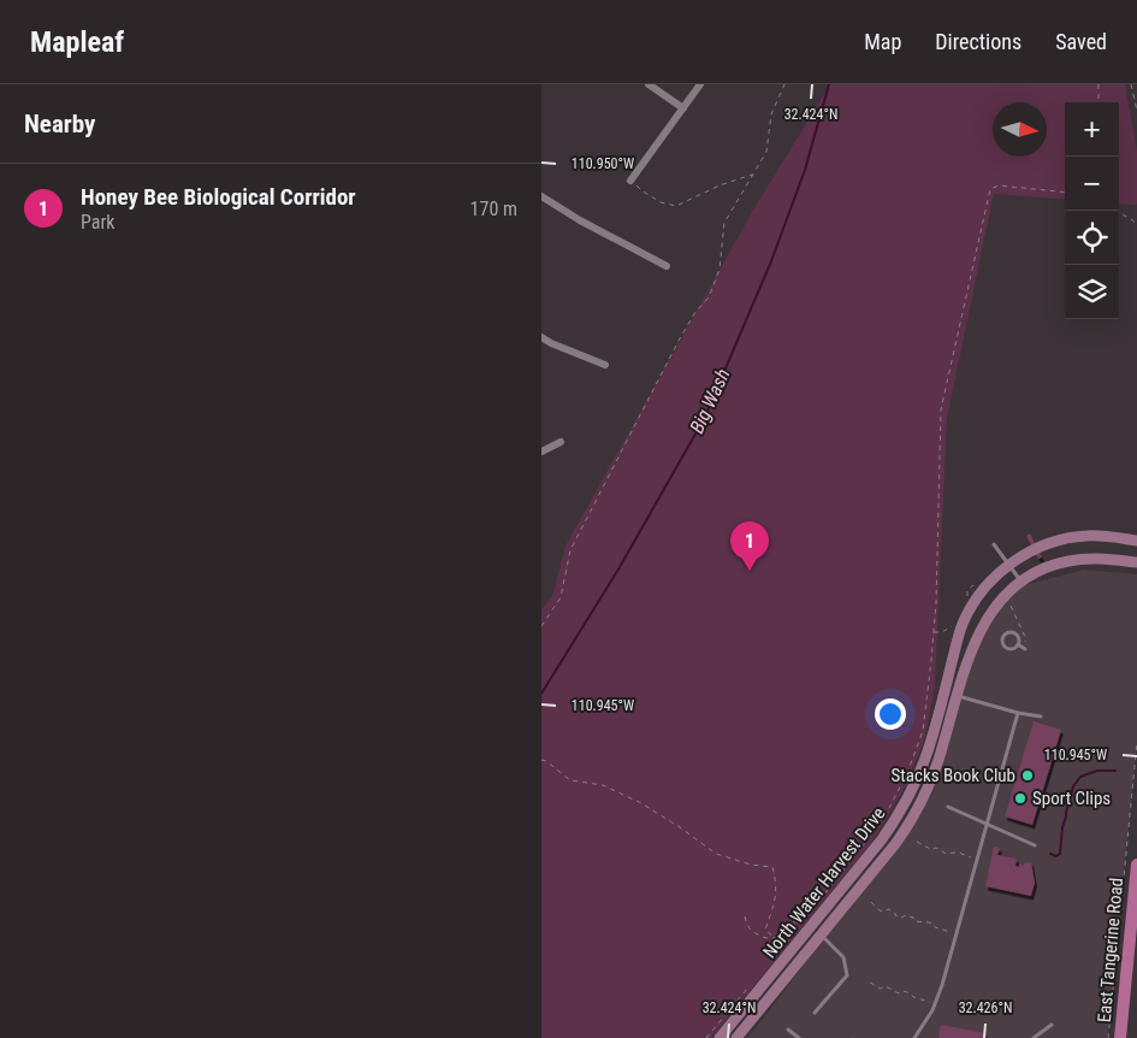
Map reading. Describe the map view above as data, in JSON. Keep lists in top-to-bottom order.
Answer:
{
  "streets": {
    "main road": ["East Tangerine Road"],
    "street": ["North Water Harvest Drive"]
  },
  "water": ["Big Wash"],
  "places": ["Stacks Book Club", "Sport Clips"],
  "north": "right",
  "page": {
    "header": "Mapleaf",
    "nav": ["Map", "Directions", "Saved"],
    "heading": "Nearby",
    "map_buttons": ["+", "−"],
    "list": [
      {
        "mark": "1",
        "name": "Honey Bee Biological Corridor",
        "note": "Park",
        "value": "170 m"
      }
    ],
    "pins": "1"
  },
  "coordinates": [
    "32.424°N",
    "110.950°W",
    "110.945°W",
    "32.426°N"
  ]
}
